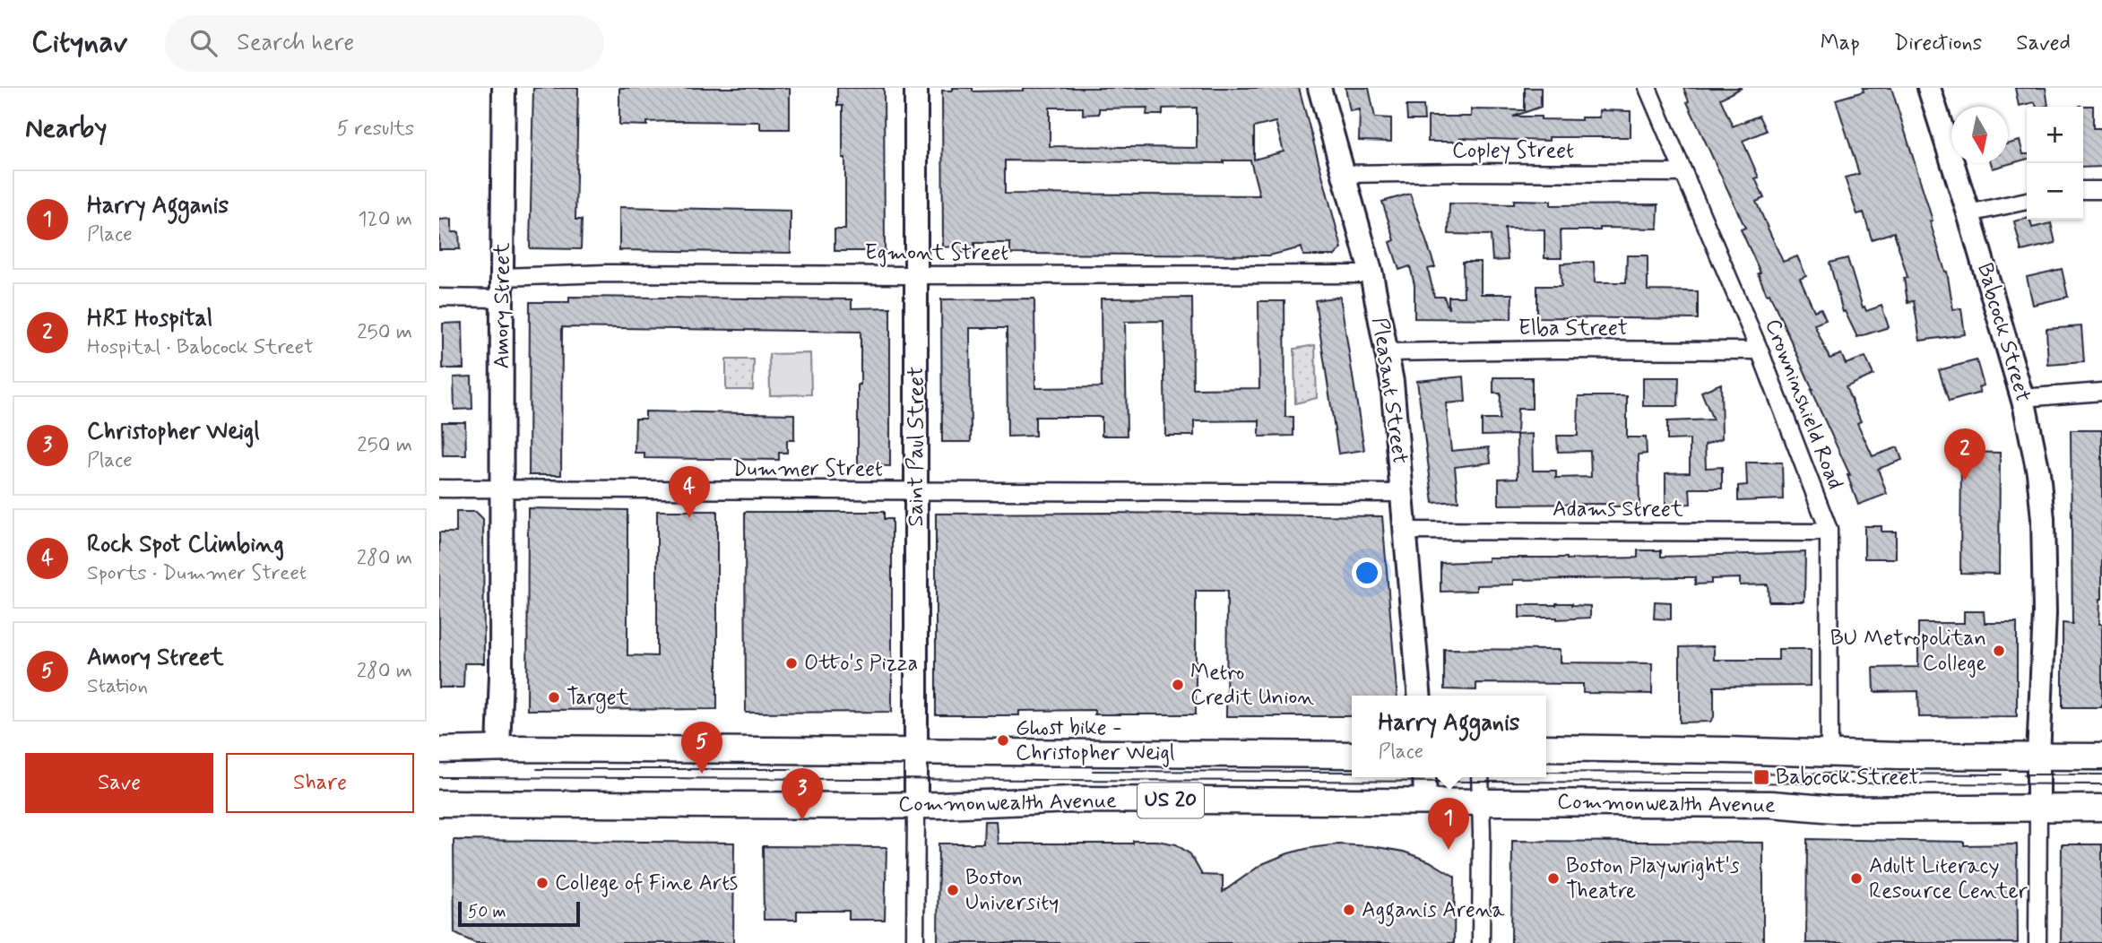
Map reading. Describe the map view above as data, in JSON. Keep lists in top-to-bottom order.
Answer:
{
  "streets": {
    "main road": ["US 20", "Commonwealth Avenue"],
    "street": [
      "Copley Street",
      "Egmont Street",
      "Amory Street",
      "Elba Street",
      "Babcock Street",
      "Pleasant Street",
      "Crowninshield Road",
      "Saint Paul Street",
      "Dummer Street",
      "Adams Street"
    ]
  },
  "crossings": [
    ["Copley Street", "Pleasant Street"],
    ["Copley Street", "Crowninshield Road"],
    ["Egmont Street", "Amory Street"],
    ["Egmont Street", "Pleasant Street"],
    ["Egmont Street", "Saint Paul Street"],
    ["Amory Street", "Dummer Street"],
    ["Amory Street", "US 20"],
    ["Elba Street", "Pleasant Street"],
    ["Elba Street", "Crowninshield Road"],
    ["Babcock Street", "Commonwealth Avenue"],
    ["Pleasant Street", "Dummer Street"],
    ["Pleasant Street", "Adams Street"],
    ["Crowninshield Road", "Adams Street"],
    ["Saint Paul Street", "Dummer Street"],
    ["Saint Paul Street", "US 20"],
    ["Saint Paul Street", "Commonwealth Avenue"]
  ],
  "places": {
    "other": [
      "BU Metropolitan College",
      "Otto's Pizza",
      "Metro Credit Union",
      "Target",
      "Ghost bike - Christopher Weigl",
      "Boston Playwright's Theatre",
      "Adult Literacy Resource Center",
      "College of Fine Arts",
      "Boston University",
      "Agganis Arena"
    ],
    "transit": ["Babcock Street"]
  },
  "scale_bar": "50 m",
  "north": "bottom",
  "page": {
    "header": "Citynav",
    "search": "Search here",
    "nav": ["Map", "Directions", "Saved"],
    "heading": ["Nearby", "5 results"],
    "map_buttons": ["+", "−"],
    "list": [
      {
        "mark": "1",
        "name": "Harry Agganis",
        "note": "Place",
        "value": "120 m"
      },
      {
        "mark": "2",
        "name": "HRI Hospital",
        "note": "Hospital · Babcock Street",
        "value": "250 m"
      },
      {
        "mark": "3",
        "name": "Christopher Weigl",
        "note": "Place",
        "value": "250 m"
      },
      {
        "mark": "4",
        "name": "Rock Spot Climbing",
        "note": "Sports · Dummer Street",
        "value": "280 m"
      },
      {
        "mark": "5",
        "name": "Amory Street",
        "note": "Station",
        "value": "280 m"
      }
    ],
    "pins": [
      "2",
      "4",
      "5",
      "3",
      "1"
    ],
    "popup": ["Harry Agganis", "Place"],
    "buttons": ["Save", "Share"],
    "scale": "50 m"
  }
}
